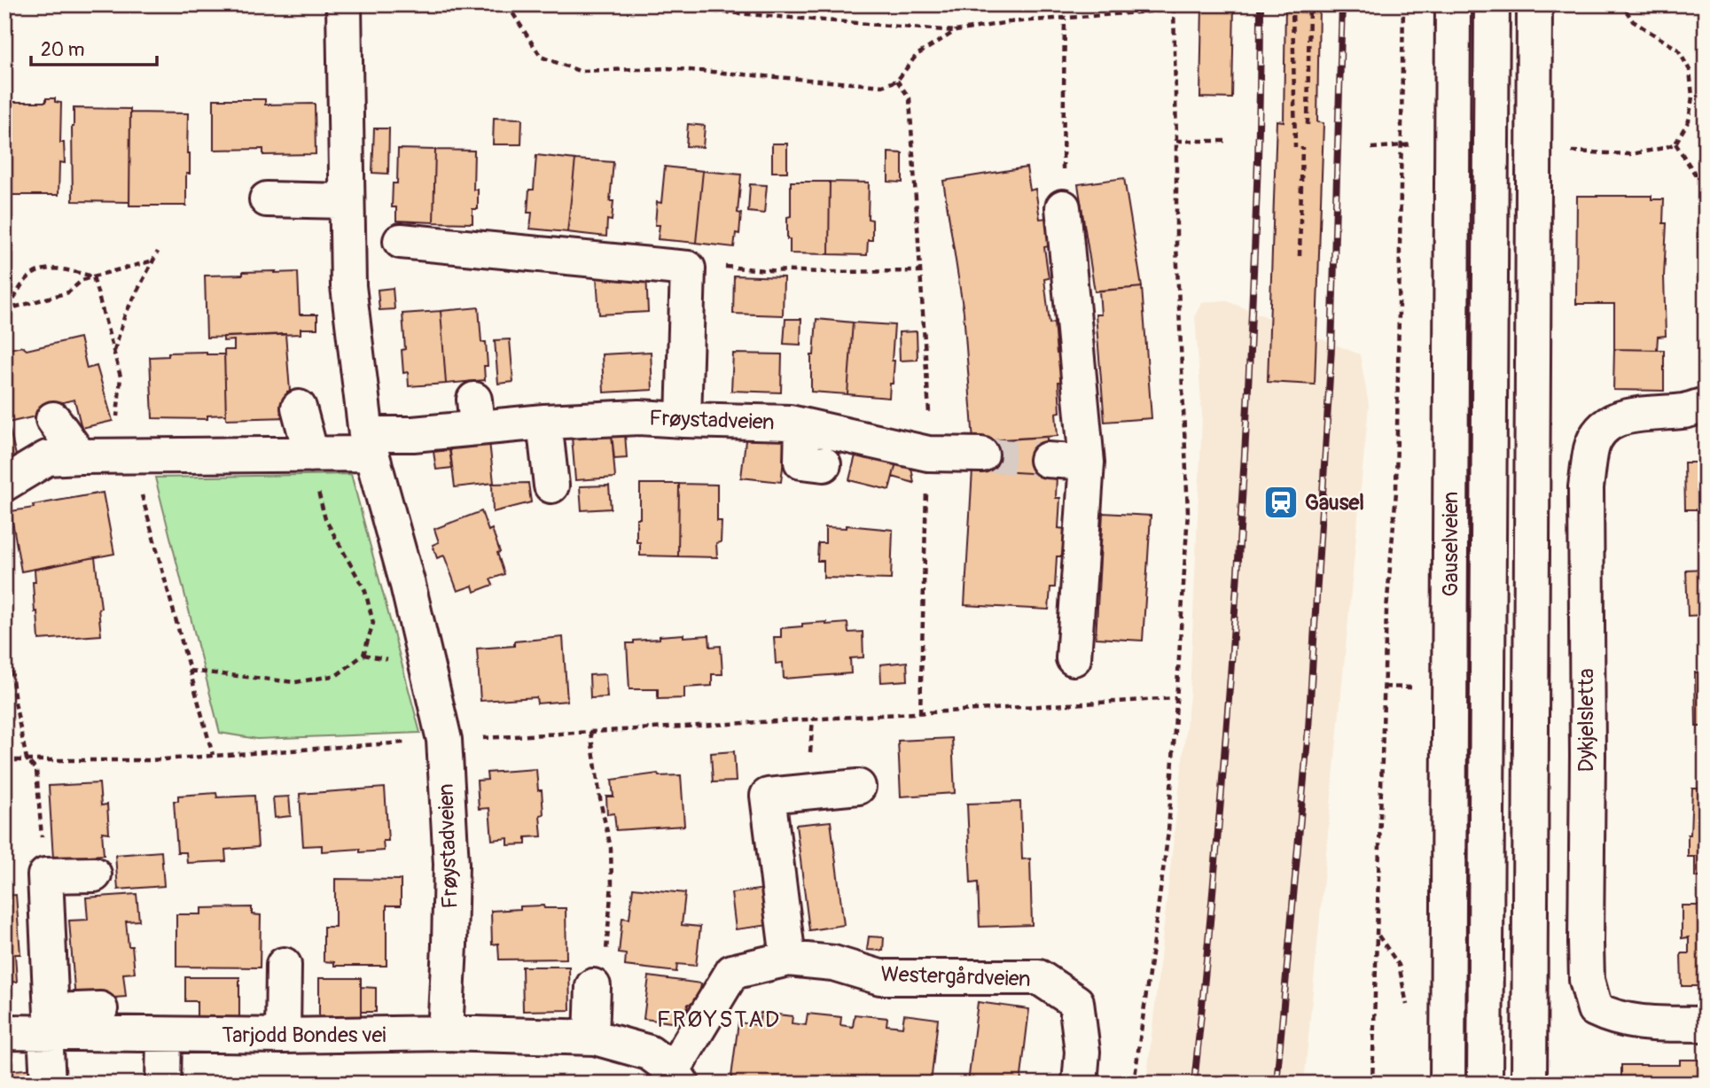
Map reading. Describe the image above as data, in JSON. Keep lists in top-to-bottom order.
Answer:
{
  "streets": {
    "street": [
      "Frøystadveien",
      "Gauselveien",
      "Dykjelsletta",
      "Westergårdveien",
      "Tarjodd Bondes vei"
    ]
  },
  "crossings": [
    ["Frøystadveien", "Tarjodd Bondes vei"]
  ],
  "districts": ["FRØYSTAD"],
  "places": {
    "station": ["Gausel"]
  },
  "scale_bar": "20 m"
}
